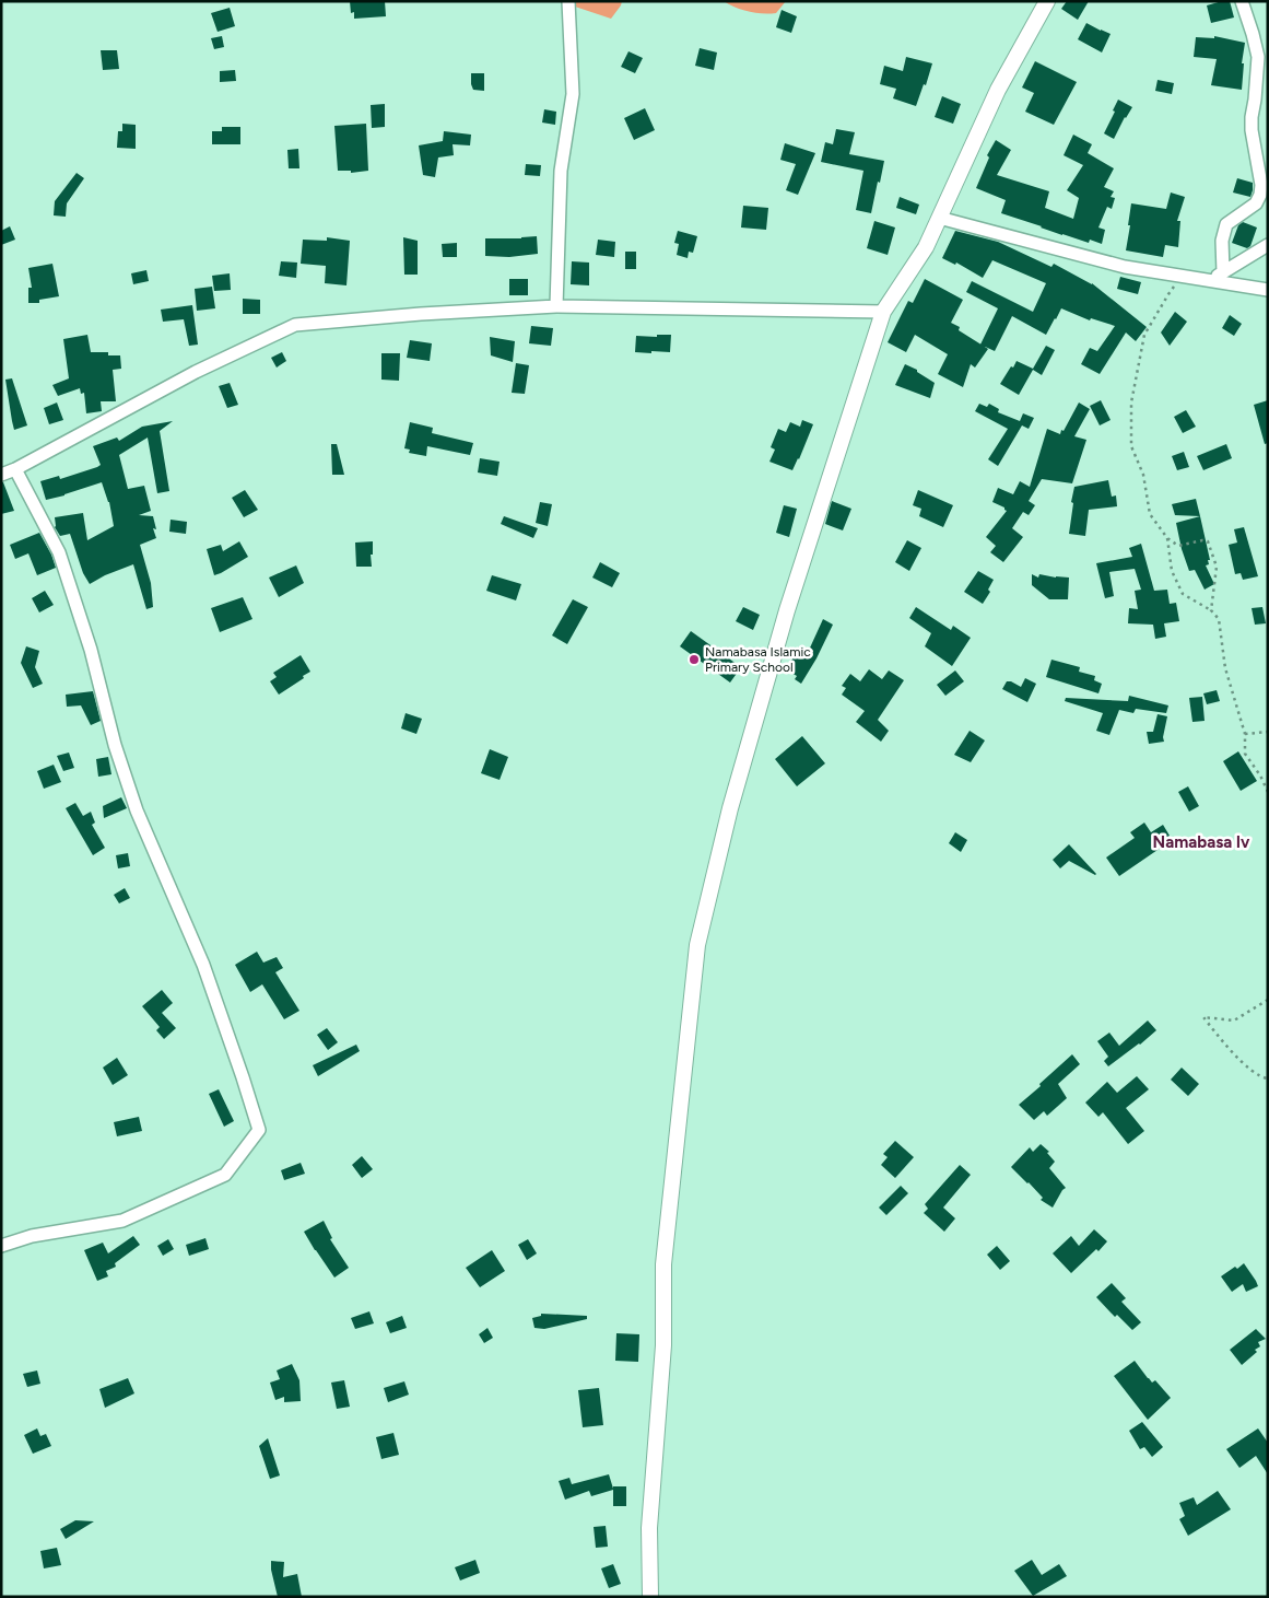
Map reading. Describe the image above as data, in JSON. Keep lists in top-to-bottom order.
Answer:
{
  "districts": ["Namabasa Iv"],
  "places": ["Namabasa Islamic Primary School"]
}
